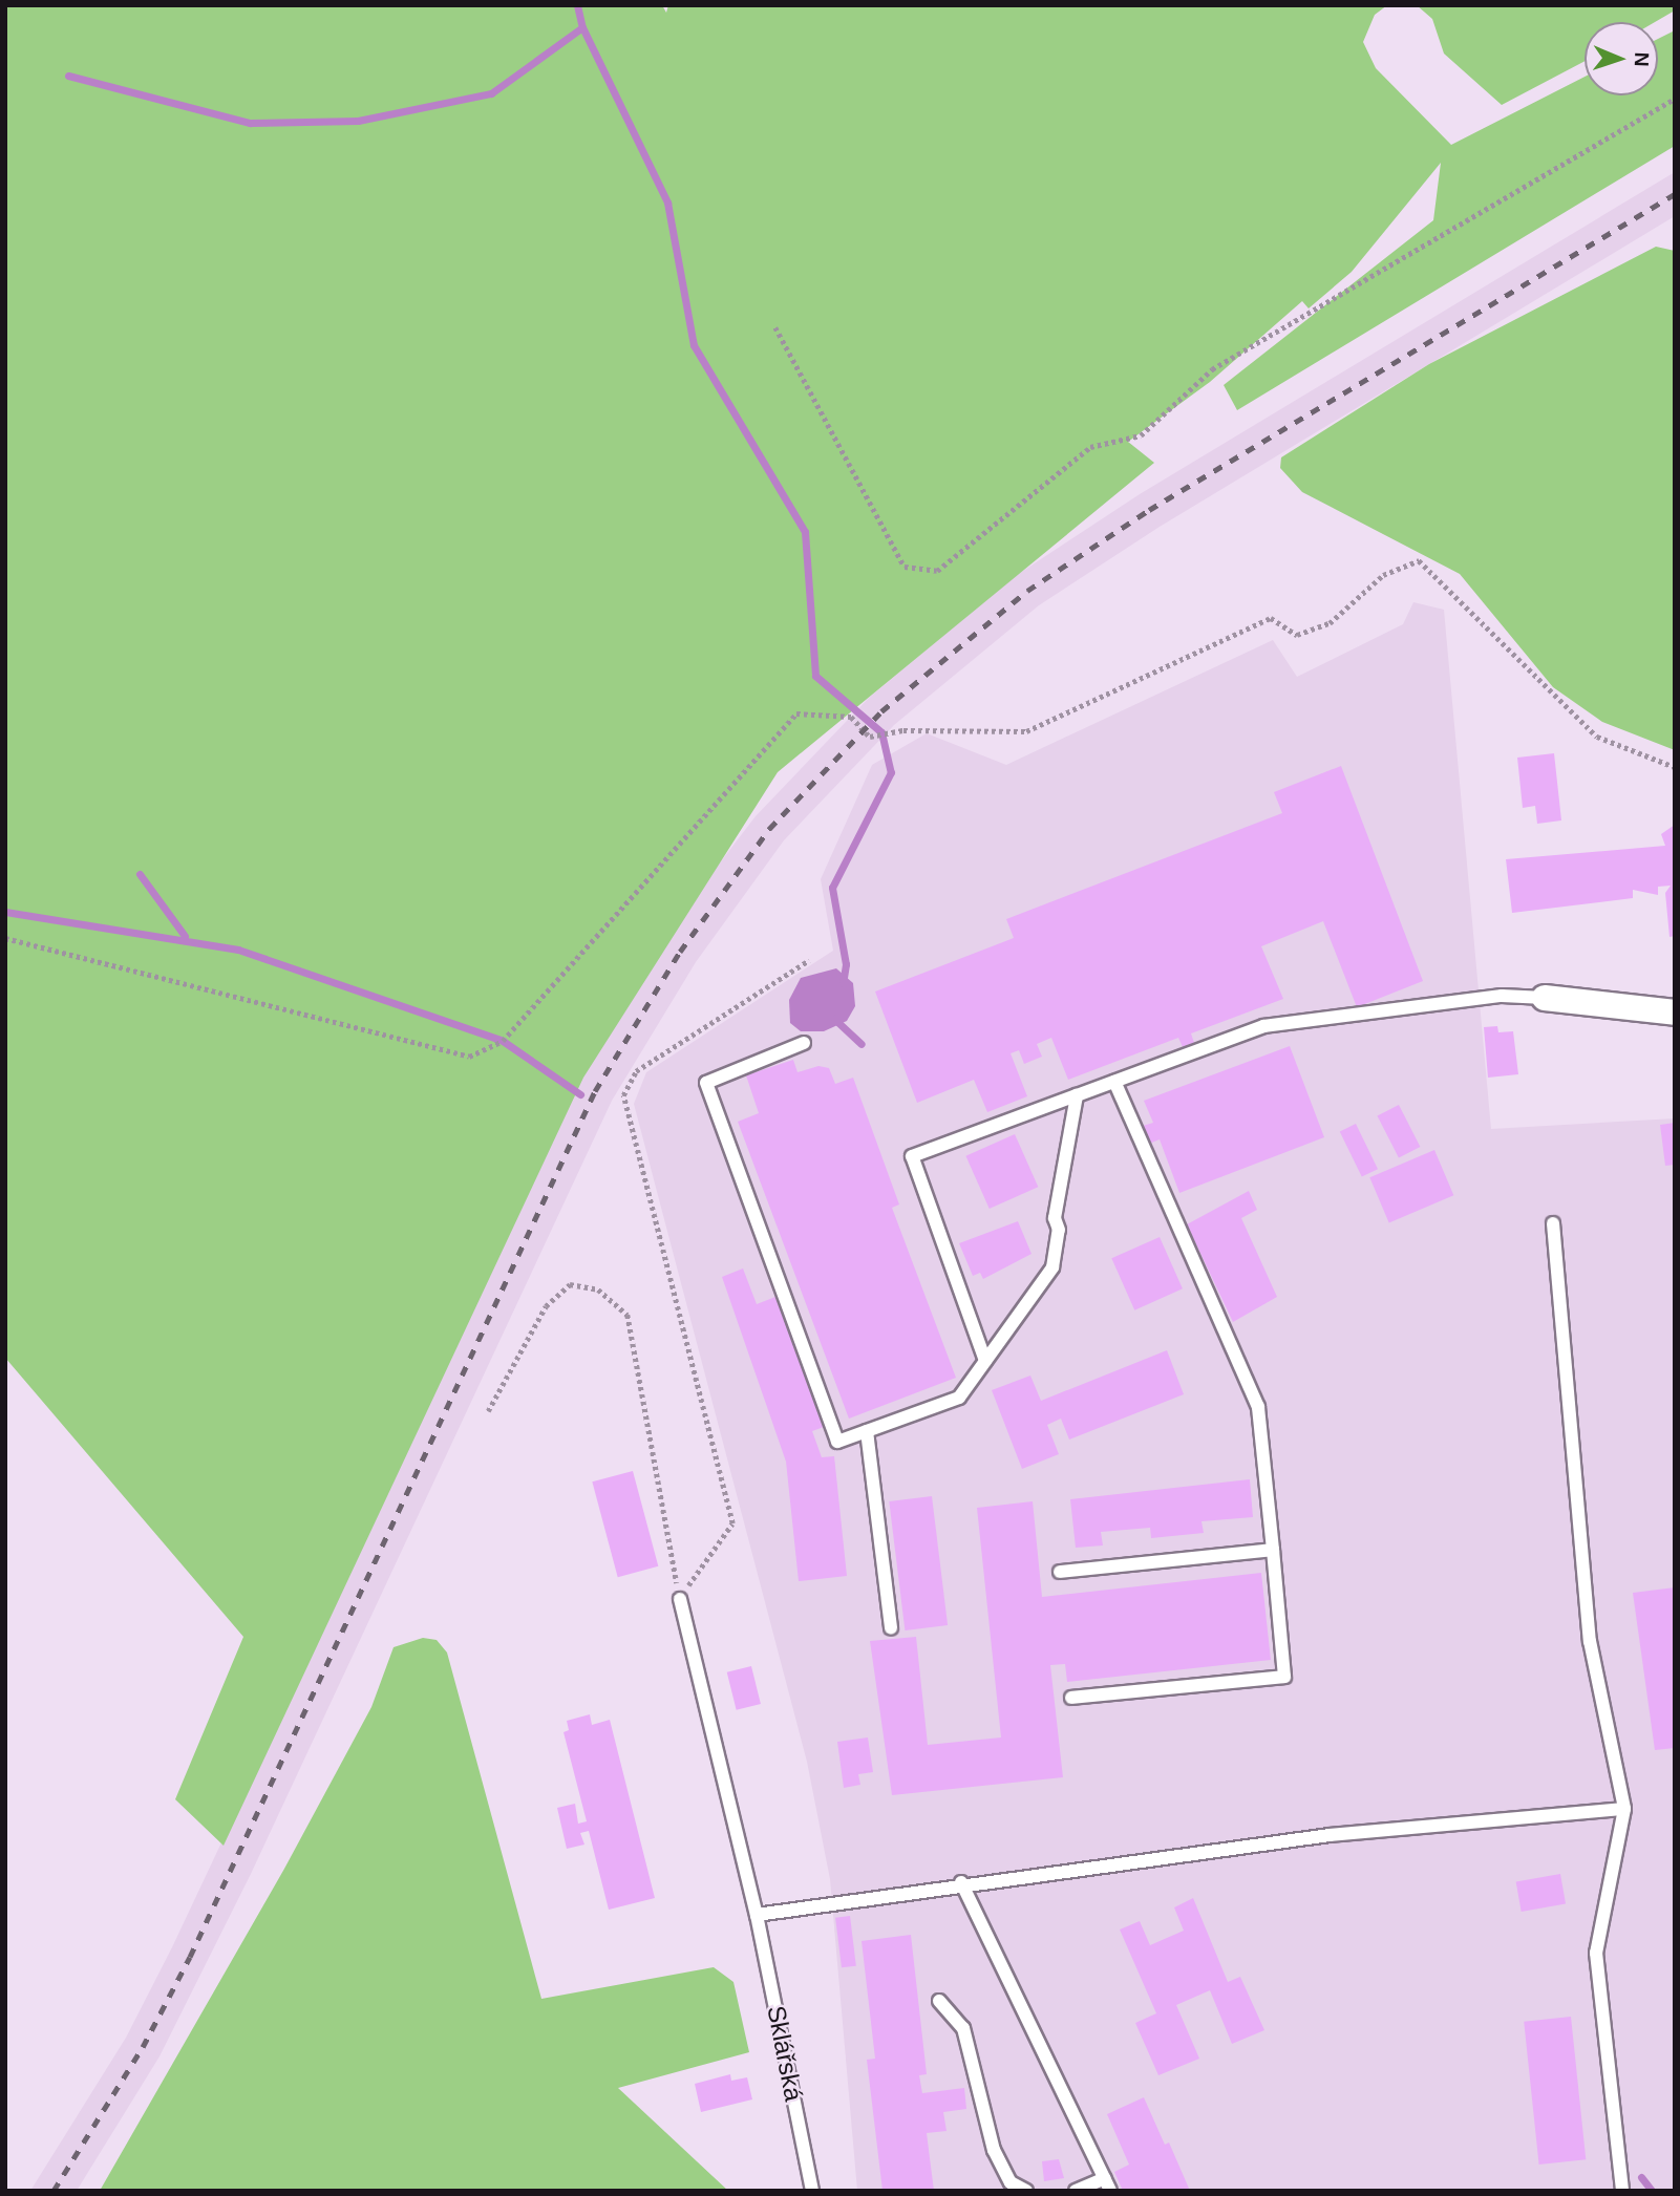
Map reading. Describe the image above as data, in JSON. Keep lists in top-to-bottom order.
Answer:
{
  "streets": {
    "lane": ["Sklářská"]
  },
  "north": "right"
}
